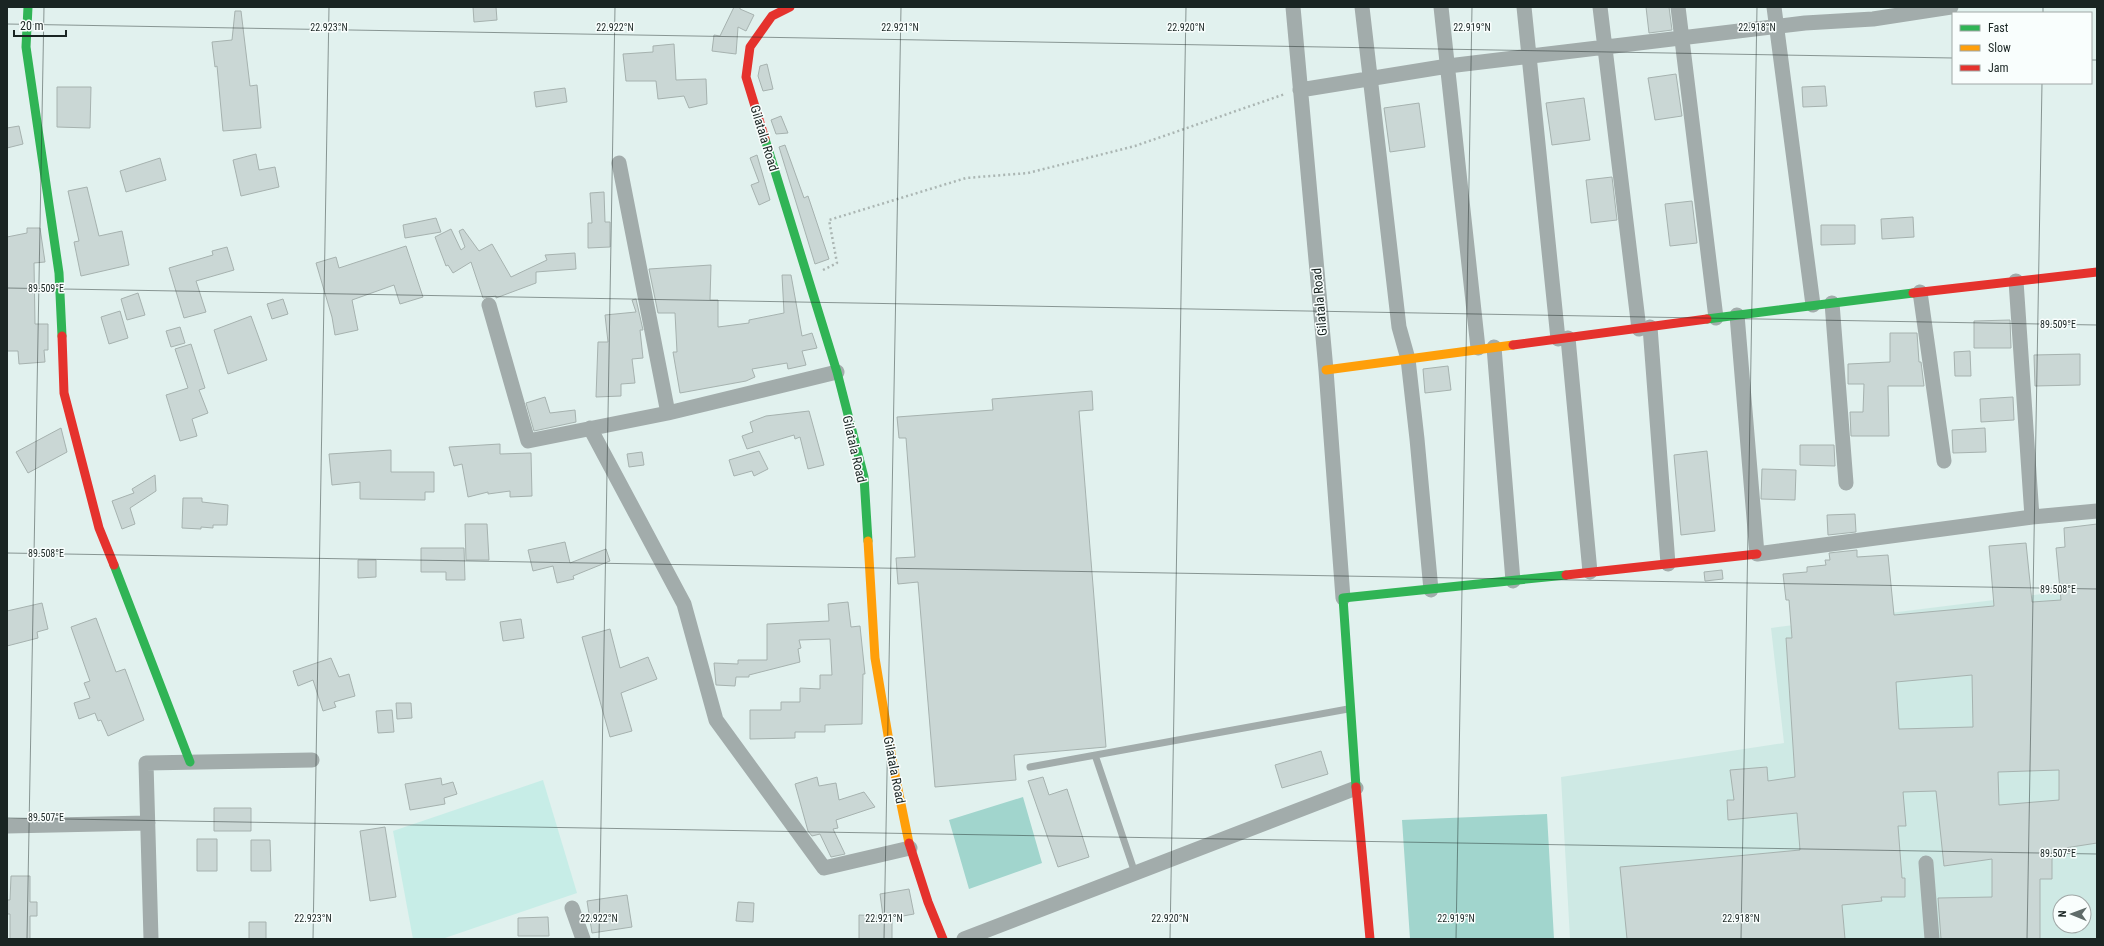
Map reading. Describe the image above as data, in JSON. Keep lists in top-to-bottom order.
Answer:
{
  "streets": {
    "street": ["Gilatala Road"]
  },
  "legend": ["Fast", "Slow", "Jam"],
  "scale_bar": "20 m",
  "north": "left",
  "coordinates": [
    "22.923°N",
    "22.922°N",
    "22.921°N",
    "22.920°N",
    "22.919°N",
    "22.918°N",
    "89.509°E",
    "89.508°E",
    "89.507°E"
  ]
}
